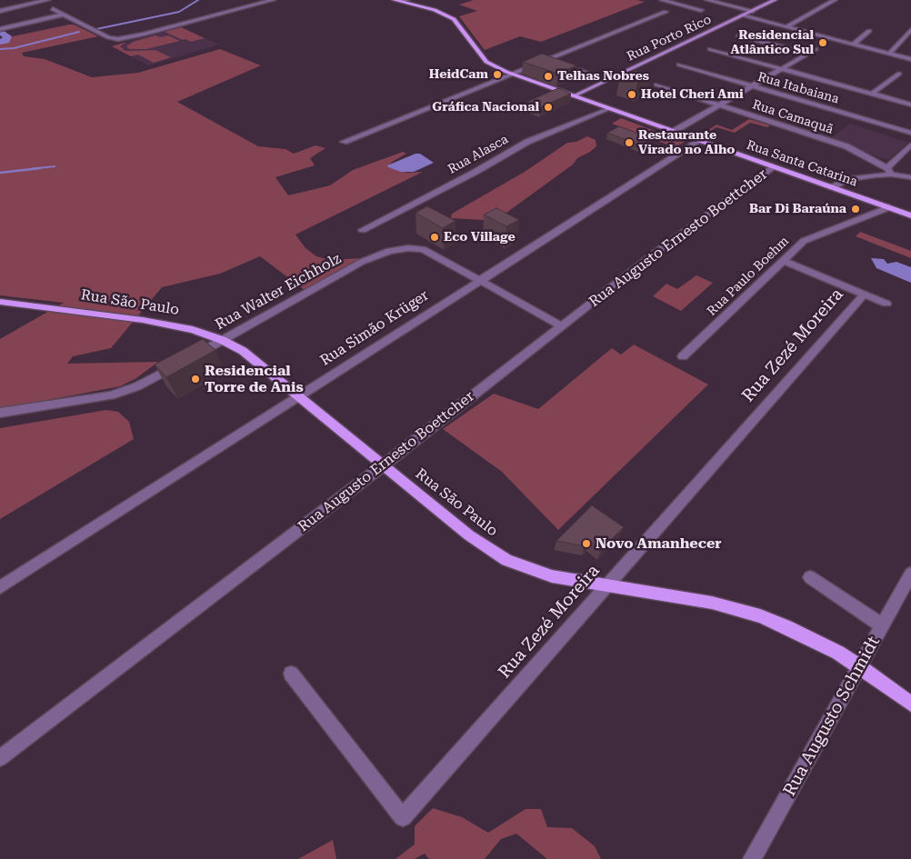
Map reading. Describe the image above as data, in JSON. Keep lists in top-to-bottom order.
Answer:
{
  "streets": {
    "main road": ["Rua Porto Rico", "Rua Santa Catarina", "Rua São Paulo"],
    "street": [
      "Rua Itabaiana",
      "Rua Camaquã",
      "Rua Alasca",
      "Rua Augusto Ernesto Boettcher",
      "Rua Paulo Boehm",
      "Rua Walter Eichholz",
      "Rua Simão Krüger",
      "Rua Zezé Moreira",
      "Rua Augusto Schmidt"
    ]
  },
  "crossings": [
    ["Rua Porto Rico", "Rua Santa Catarina"],
    ["Rua Alasca", "Rua Santa Catarina"],
    ["Rua Santa Catarina", "Rua Augusto Ernesto Boettcher"],
    ["Rua Santa Catarina", "Rua Paulo Boehm"],
    ["Rua Santa Catarina", "Rua Simão Krüger"],
    ["Rua Augusto Ernesto Boettcher", "Rua Walter Eichholz"],
    ["Rua Augusto Ernesto Boettcher", "Rua São Paulo"],
    ["Rua Walter Eichholz", "Rua São Paulo"],
    ["Rua Walter Eichholz", "Rua Simão Krüger"],
    ["Rua São Paulo", "Rua Simão Krüger"],
    ["Rua São Paulo", "Rua Zezé Moreira"],
    ["Rua São Paulo", "Rua Augusto Schmidt"]
  ],
  "places": [
    "Residencial Atlântico Sul",
    "HeidCam",
    "Telhas Nobres",
    "Hotel Cheri Ami",
    "Gráfica Nacional",
    "Restaurante Virado no Alho",
    "Bar Di Baraúna",
    "Eco Village",
    "Residencial Torre de Anis",
    "Novo Amanhecer"
  ]
}
